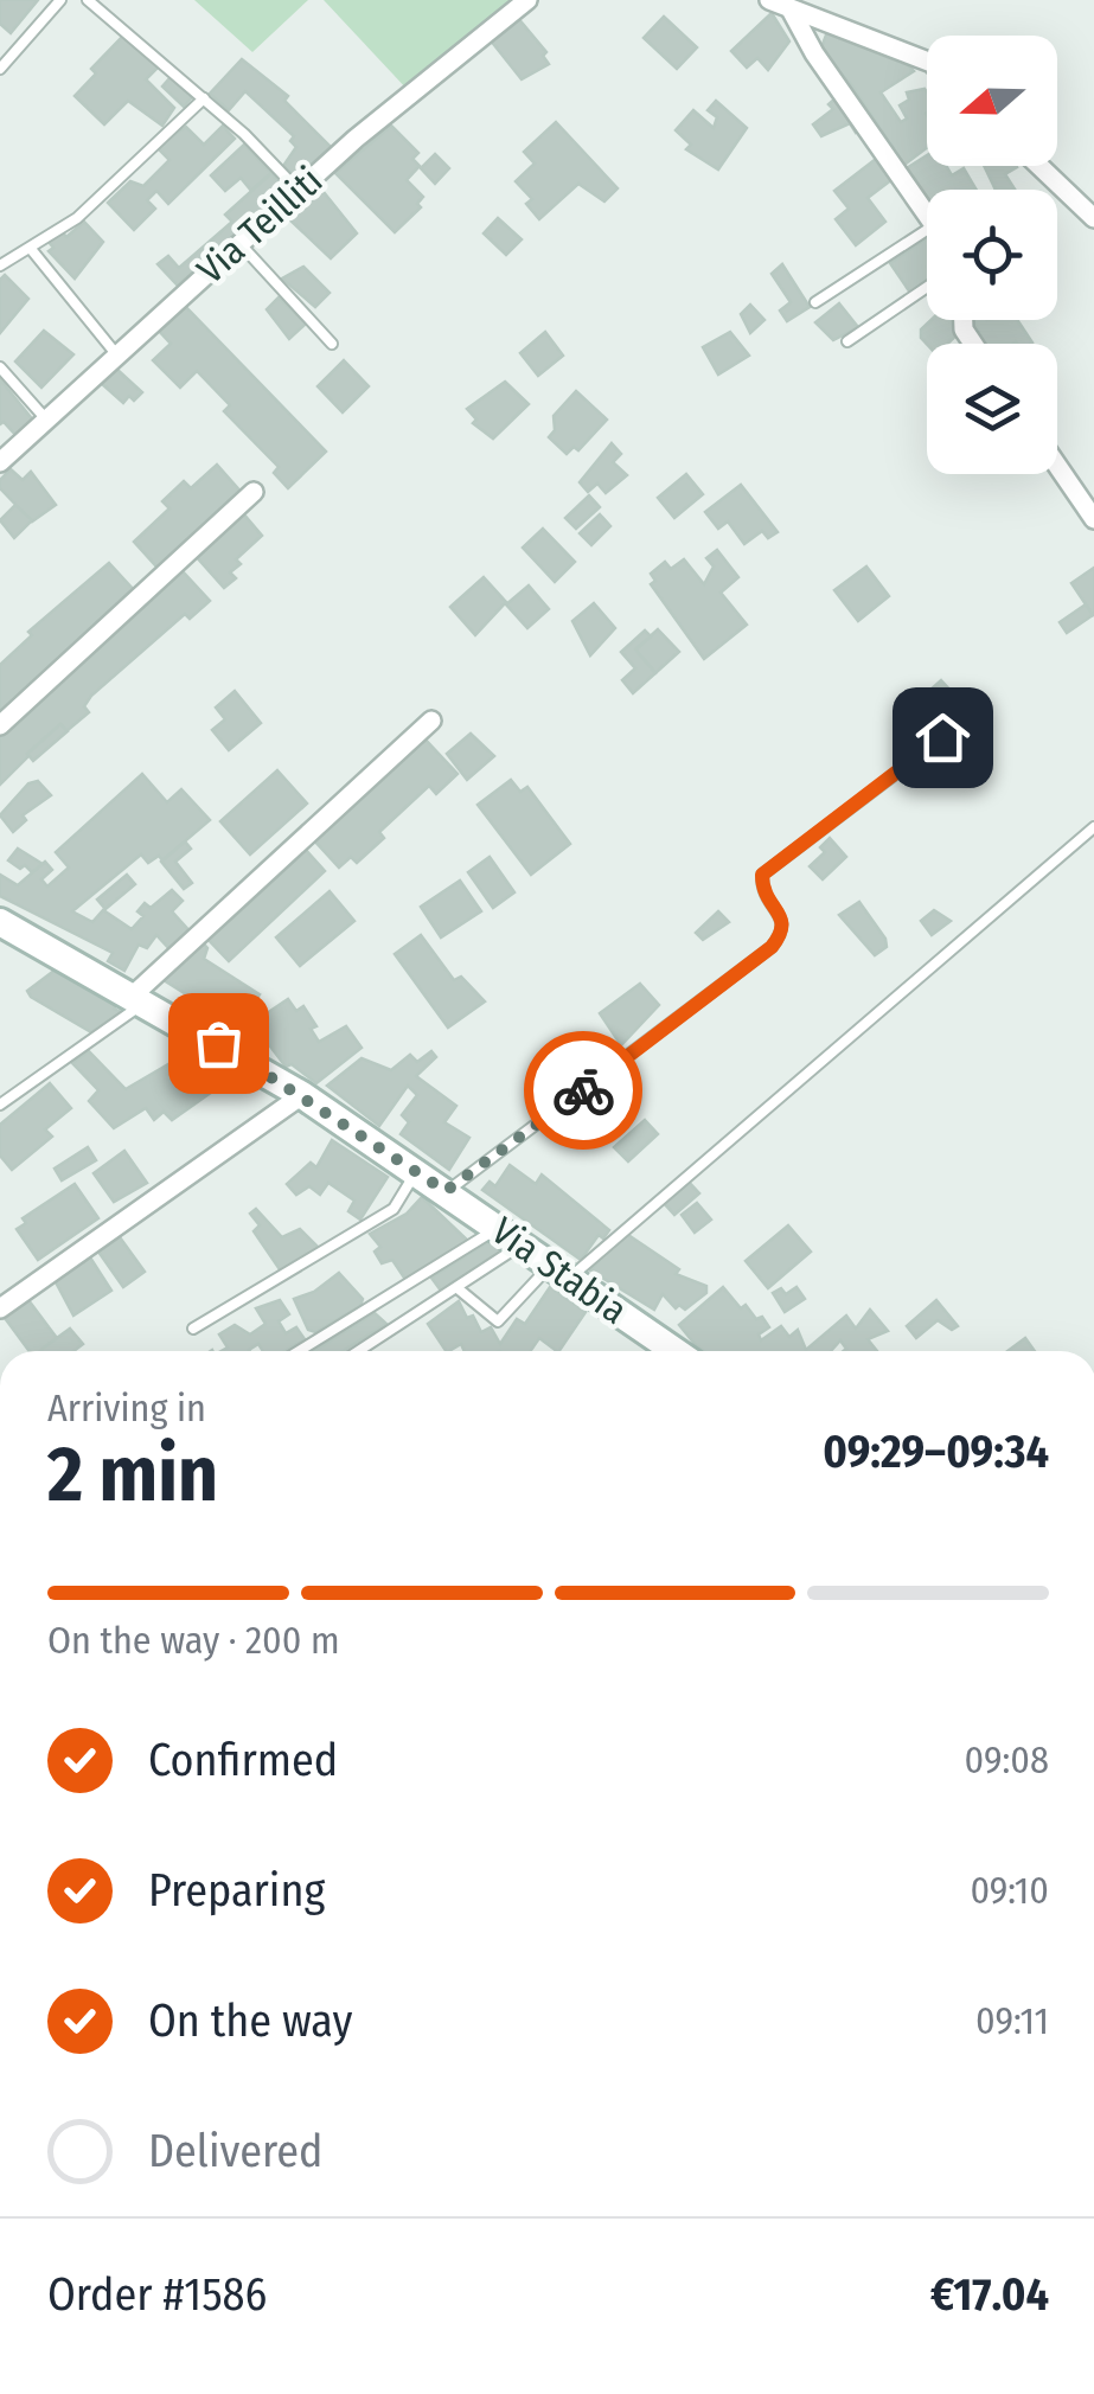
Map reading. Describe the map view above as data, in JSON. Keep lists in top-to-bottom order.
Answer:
{
  "streets": {
    "main road": ["Via Stabia"],
    "street": ["Via Teilliti"]
  },
  "north": "left",
  "page": {
    "heading": ["2 min", "Arriving in", "09:29–09:34"],
    "panel": ["Order #1586", "€17.04"],
    "bar": "On the way · 200 m",
    "list": [
      ["Confirmed", "09:08"],
      ["Preparing", "09:10"],
      ["On the way", "09:11"],
      "Delivered"
    ]
  }
}
